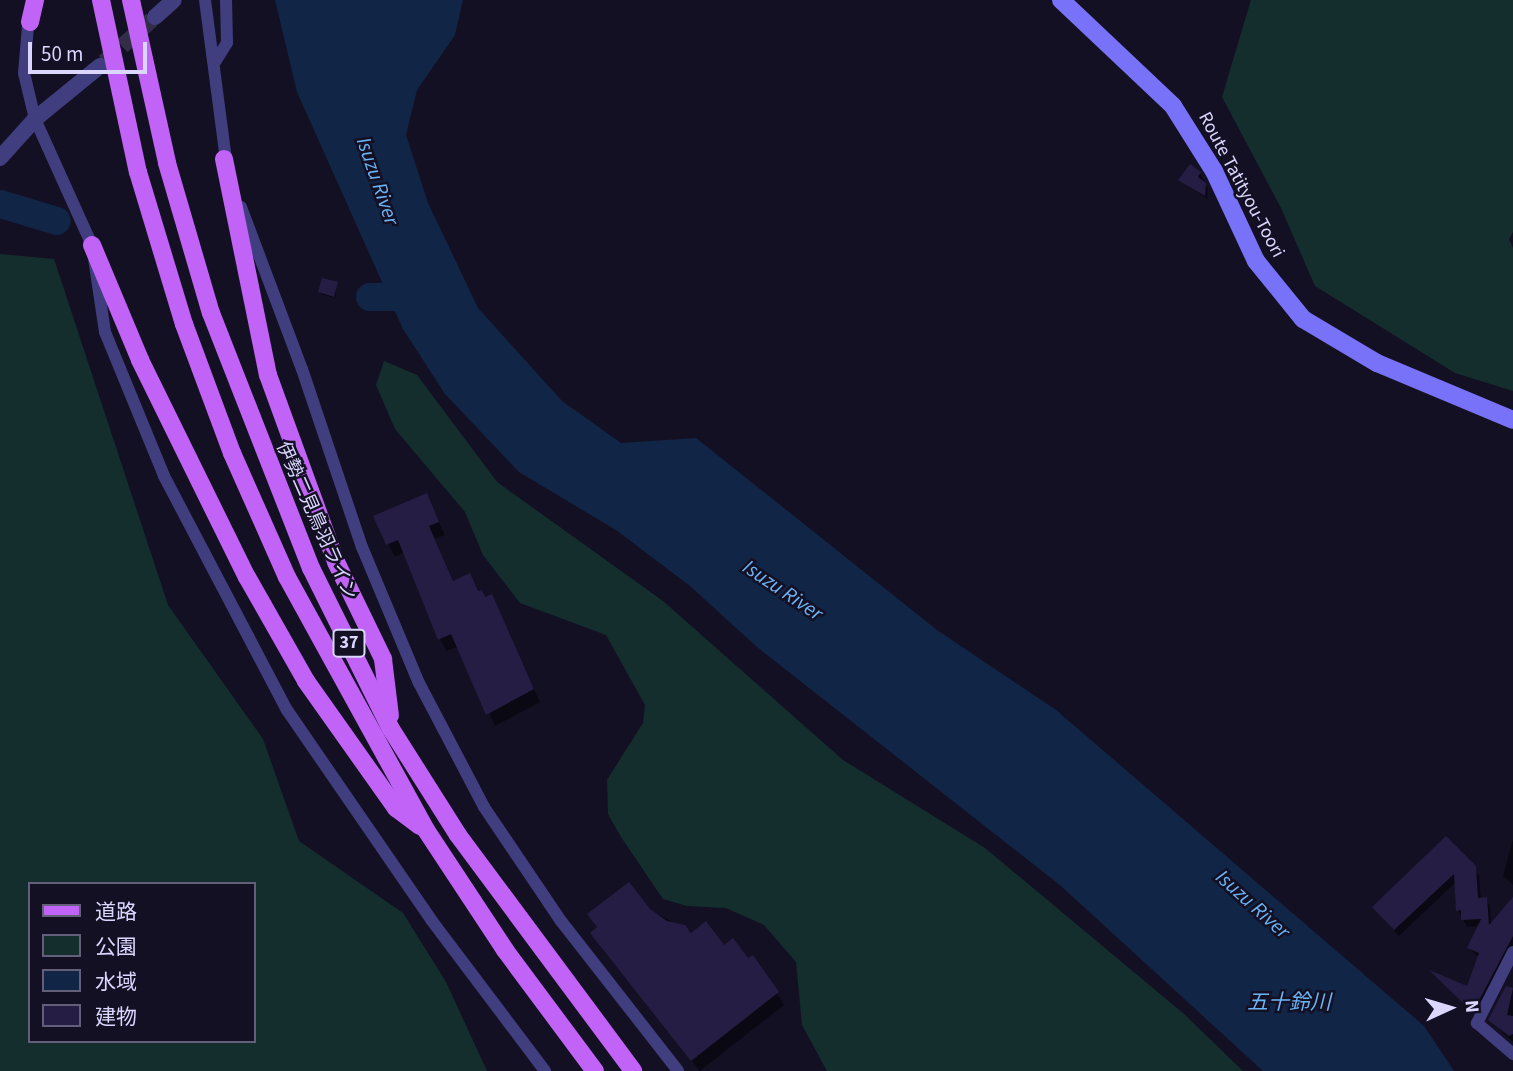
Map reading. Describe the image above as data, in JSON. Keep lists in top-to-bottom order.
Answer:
{
  "streets": {
    "main road": ["Route Tatityou-Toori", "伊勢二見鳥羽ライン", "37"]
  },
  "water": ["Isuzu River", "五十鈴川"],
  "legend": [
    "道路",
    "公園",
    "水域",
    "建物"
  ],
  "scale_bar": "50 m",
  "north": "right"
}
